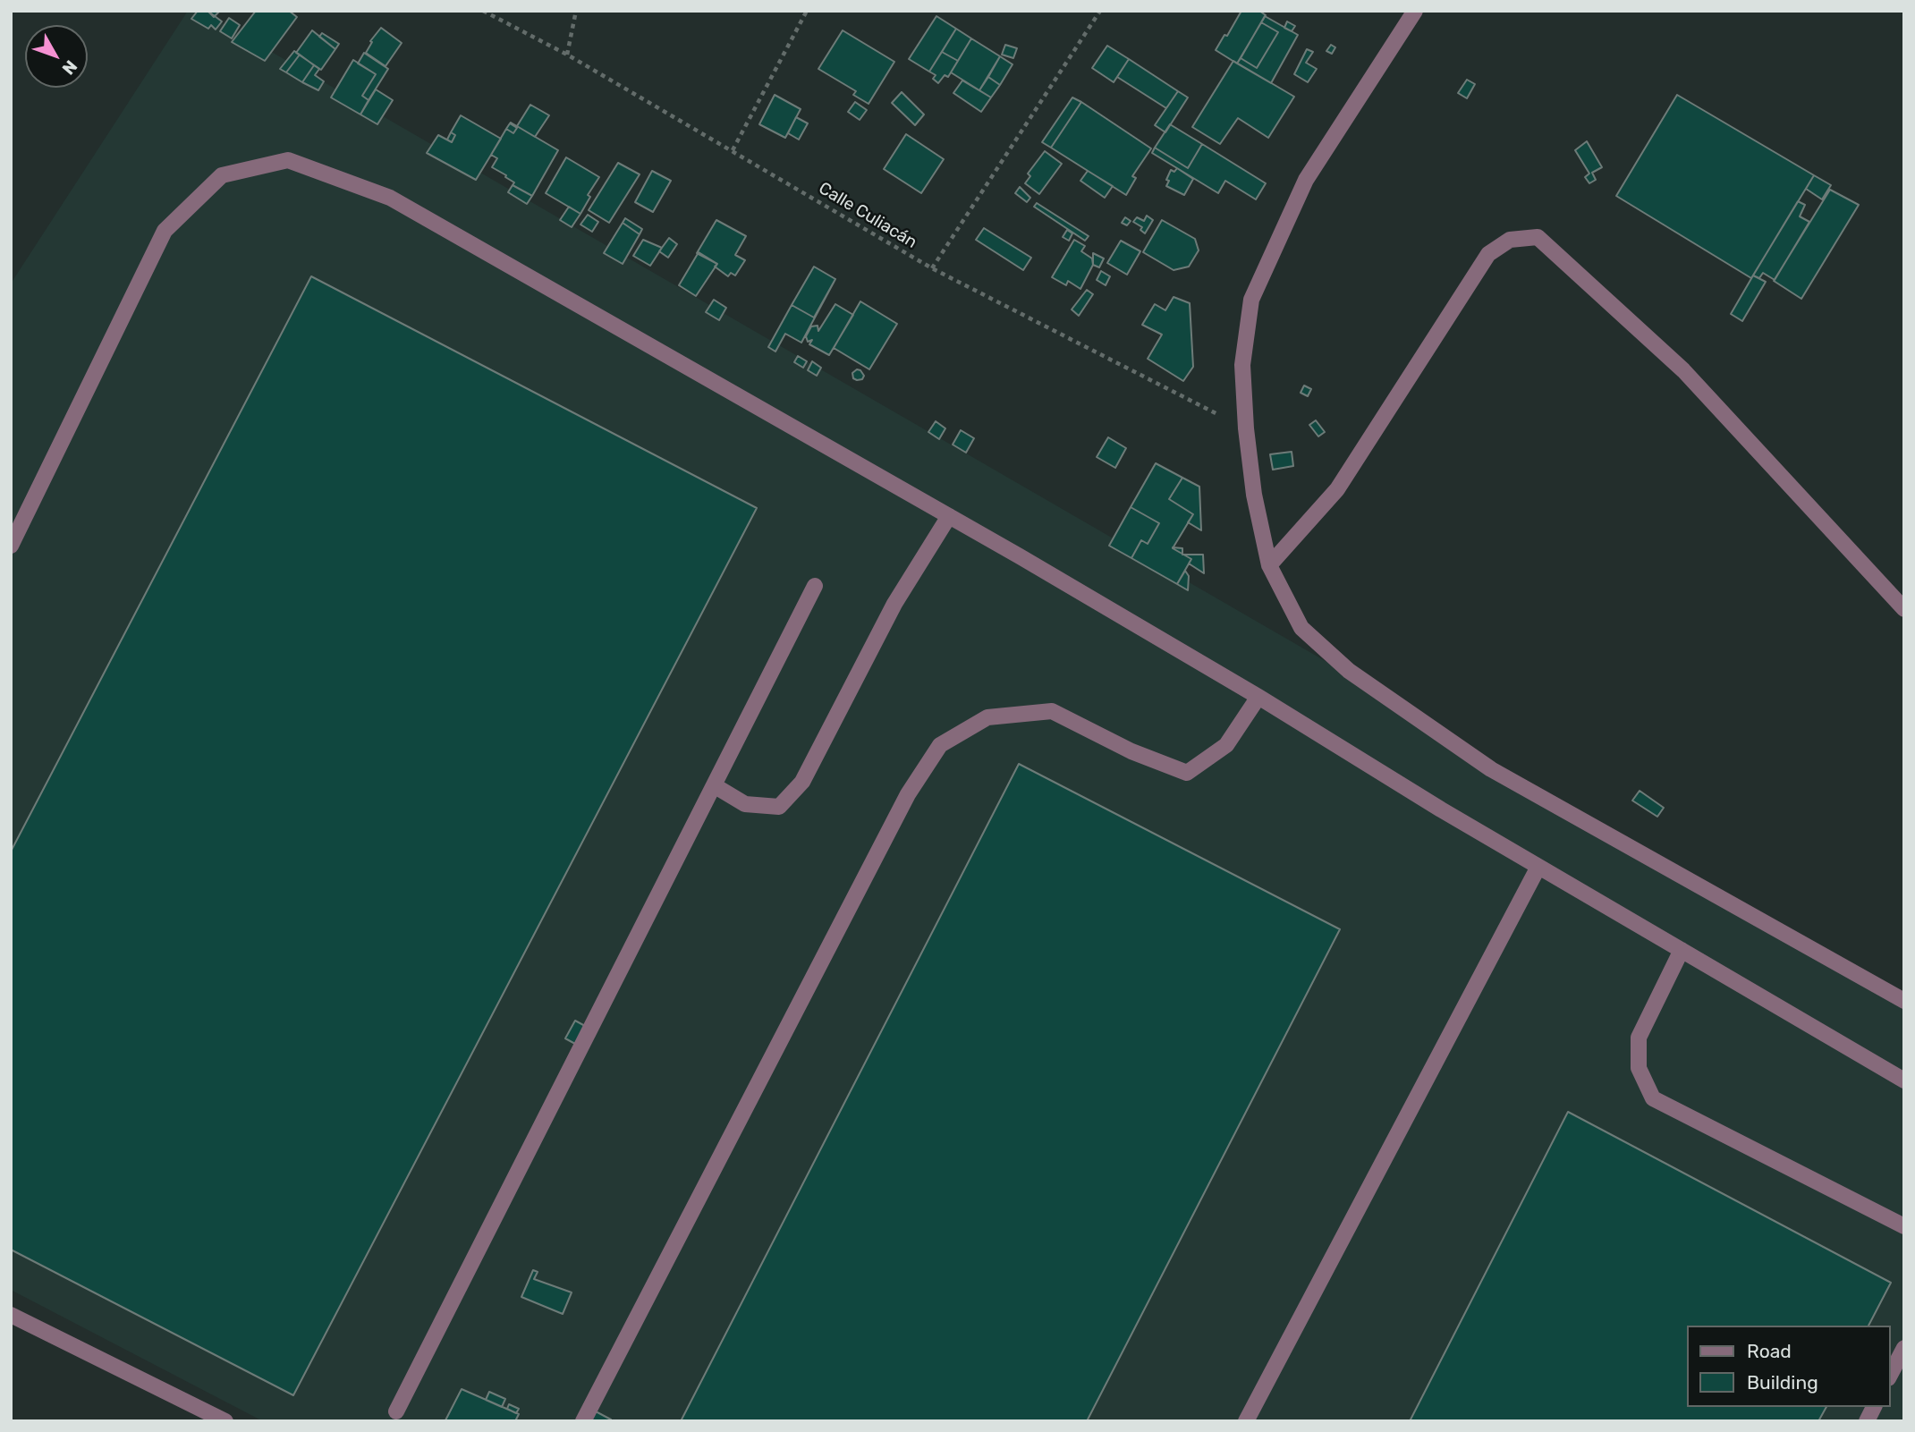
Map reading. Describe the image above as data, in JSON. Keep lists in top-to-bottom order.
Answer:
{
  "streets": {
    "path": ["Calle Culiacán"]
  },
  "legend": ["Road", "Building"],
  "north": "bottom right"
}
